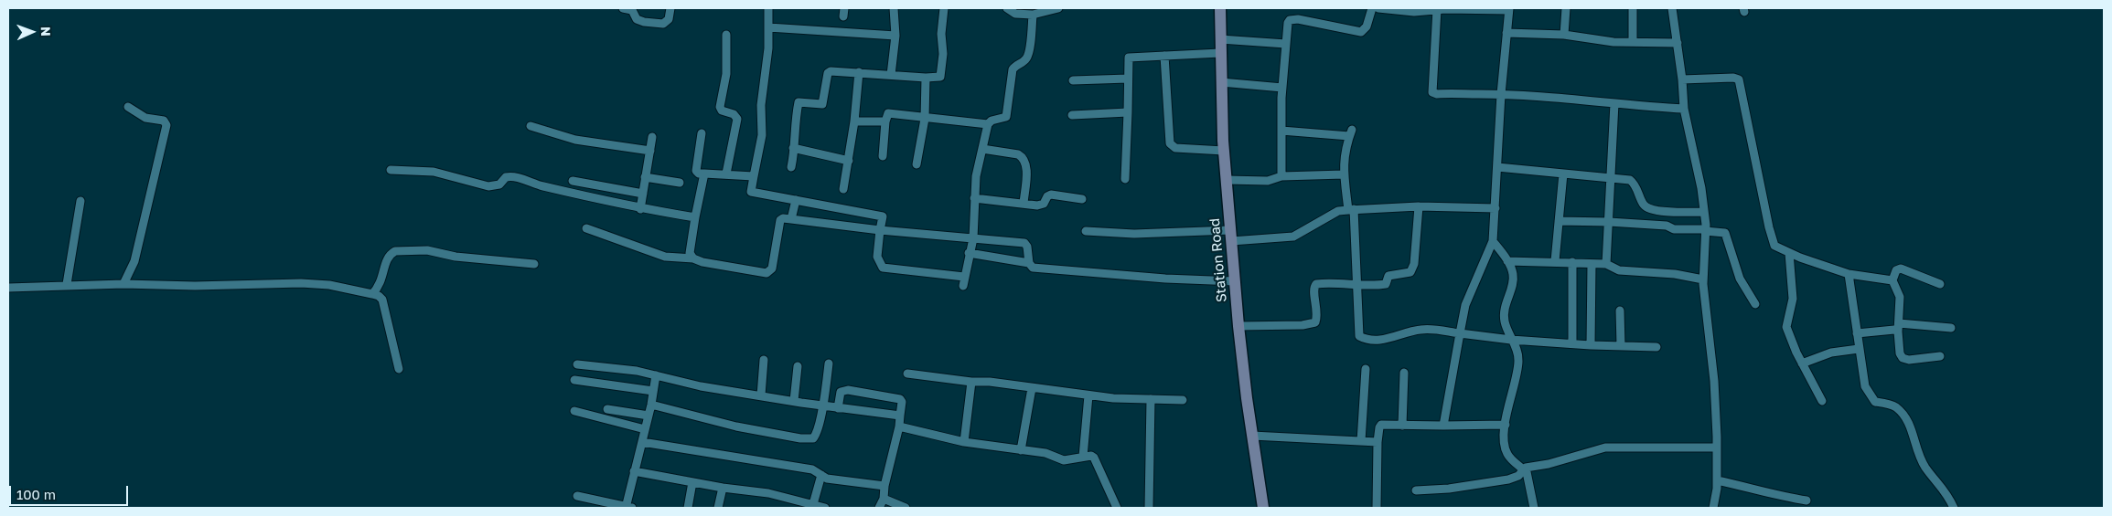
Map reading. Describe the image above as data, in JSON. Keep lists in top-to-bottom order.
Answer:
{
  "streets": {
    "main road": ["Station Road"]
  },
  "scale_bar": "100 m",
  "north": "right"
}
